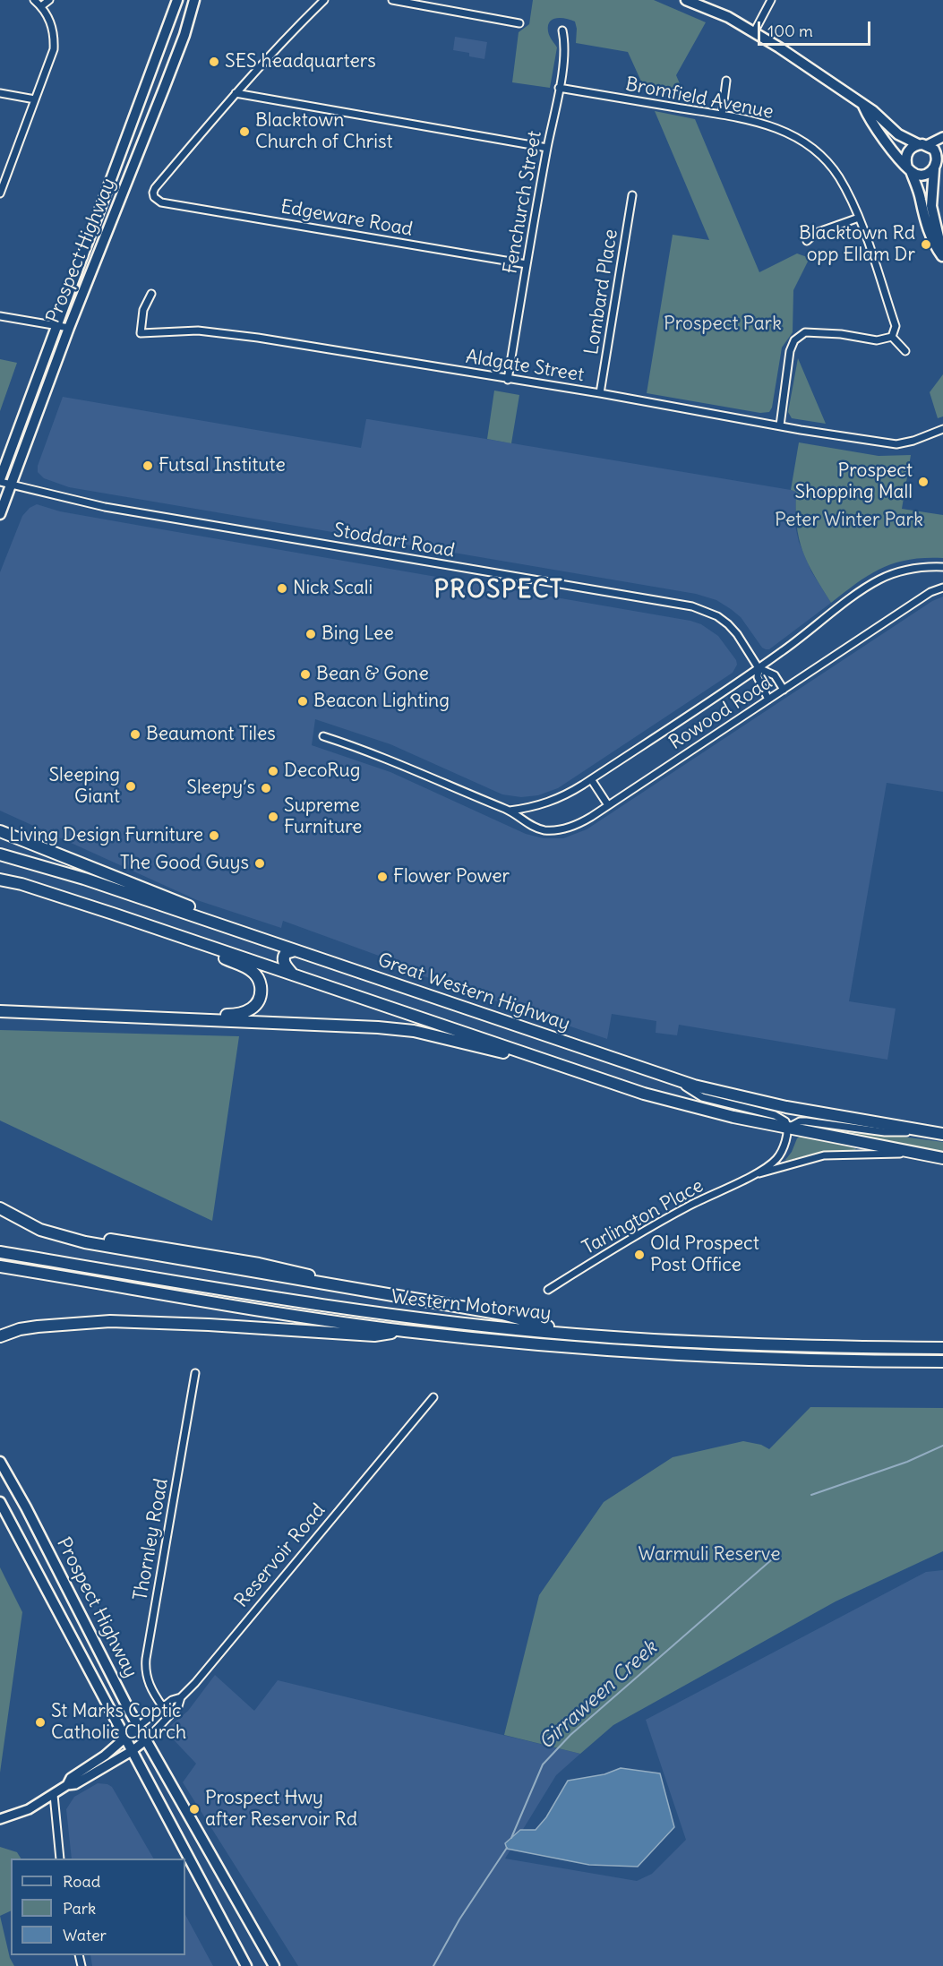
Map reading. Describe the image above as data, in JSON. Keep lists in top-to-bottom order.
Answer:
{
  "streets": {
    "highway": ["Great Western Highway", "Western Motorway"],
    "main road": ["Prospect Highway"],
    "street": [
      "Bromfield Avenue",
      "Fenchurch Street",
      "Edgeware Road",
      "Lombard Place",
      "Aldgate Street",
      "Stoddart Road",
      "Rowood Road",
      "Tarlington Place",
      "Thornley Road",
      "Reservoir Road"
    ]
  },
  "crossings": [
    ["Bromfield Avenue", "Fenchurch Street"],
    ["Fenchurch Street", "Edgeware Road"],
    ["Fenchurch Street", "Aldgate Street"],
    ["Prospect Highway", "Stoddart Road"],
    ["Prospect Highway", "Reservoir Road"],
    ["Lombard Place", "Aldgate Street"],
    ["Stoddart Road", "Rowood Road"],
    ["Thornley Road", "Reservoir Road"]
  ],
  "districts": ["PROSPECT"],
  "water": ["Girraween Creek"],
  "parks": ["Prospect Park", "Peter Winter Park", "Warmuli Reserve"],
  "places": [
    "SES headquarters",
    "Blacktown Church of Christ",
    "Blacktown Rd opp Ellam Dr",
    "Futsal Institute",
    "Prospect Shopping Mall",
    "Nick Scali",
    "Bing Lee",
    "Bean & Gone",
    "Beacon Lighting",
    "Beaumont Tiles",
    "DecoRug",
    "Sleeping Giant",
    "Sleepy’s",
    "Supreme Furniture",
    "Living Design Furniture",
    "The Good Guys",
    "Flower Power",
    "Old Prospect Post Office",
    "St Marks Coptic Catholic Church",
    "Prospect Hwy after Reservoir Rd"
  ],
  "legend": ["Road", "Park", "Water"],
  "scale_bar": "100 m"
}
